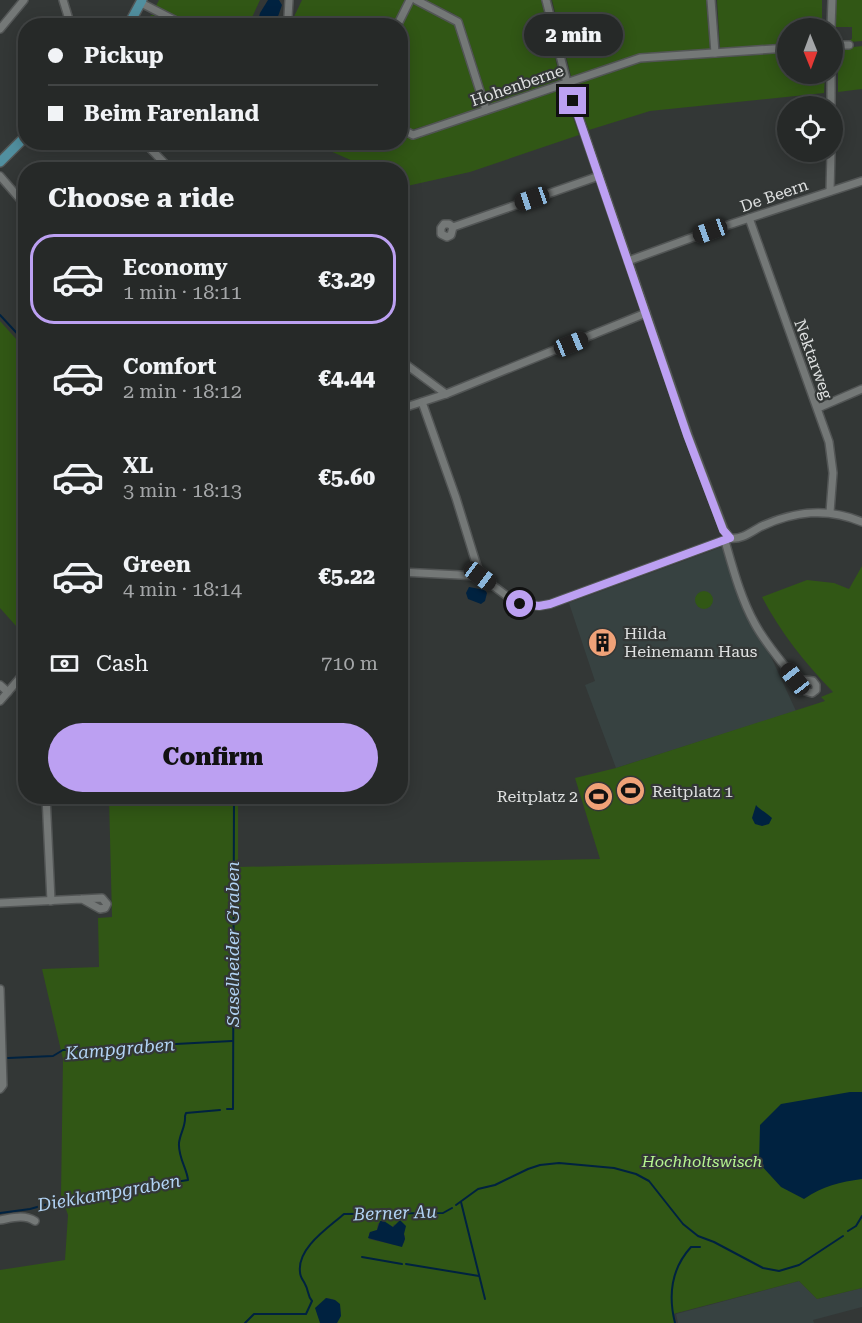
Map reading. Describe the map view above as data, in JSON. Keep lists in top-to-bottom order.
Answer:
{
  "streets": {
    "street": ["Hohenberne", "De Beern", "Nektarweg"]
  },
  "crossings": [
    ["De Beern", "Nektarweg"]
  ],
  "water": [
    "Saselheider Graben",
    "Kampgraben",
    "Diekkampgraben",
    "Berner Au"
  ],
  "parks": ["Hochholtswisch"],
  "places": {
    "building": ["Hilda Heinemann Haus"],
    "sports": ["Reitplatz 1", "Reitplatz 2"]
  },
  "north": "bottom",
  "page": {
    "bubble": "2 min",
    "banner": ["Pickup", "Beim Farenland"],
    "heading": "Choose a ride",
    "list": [
      {
        "name": "Economy",
        "note": "1 min · 18:11",
        "value": "€3.29"
      },
      {
        "name": "Comfort",
        "note": "2 min · 18:12",
        "value": "€4.44"
      },
      {
        "name": "XL",
        "note": "3 min · 18:13",
        "value": "€5.60"
      },
      {
        "name": "Green",
        "note": "4 min · 18:14",
        "value": "€5.22"
      }
    ],
    "pay": ["Cash", "710 m"],
    "buttons": "Confirm"
  }
}
